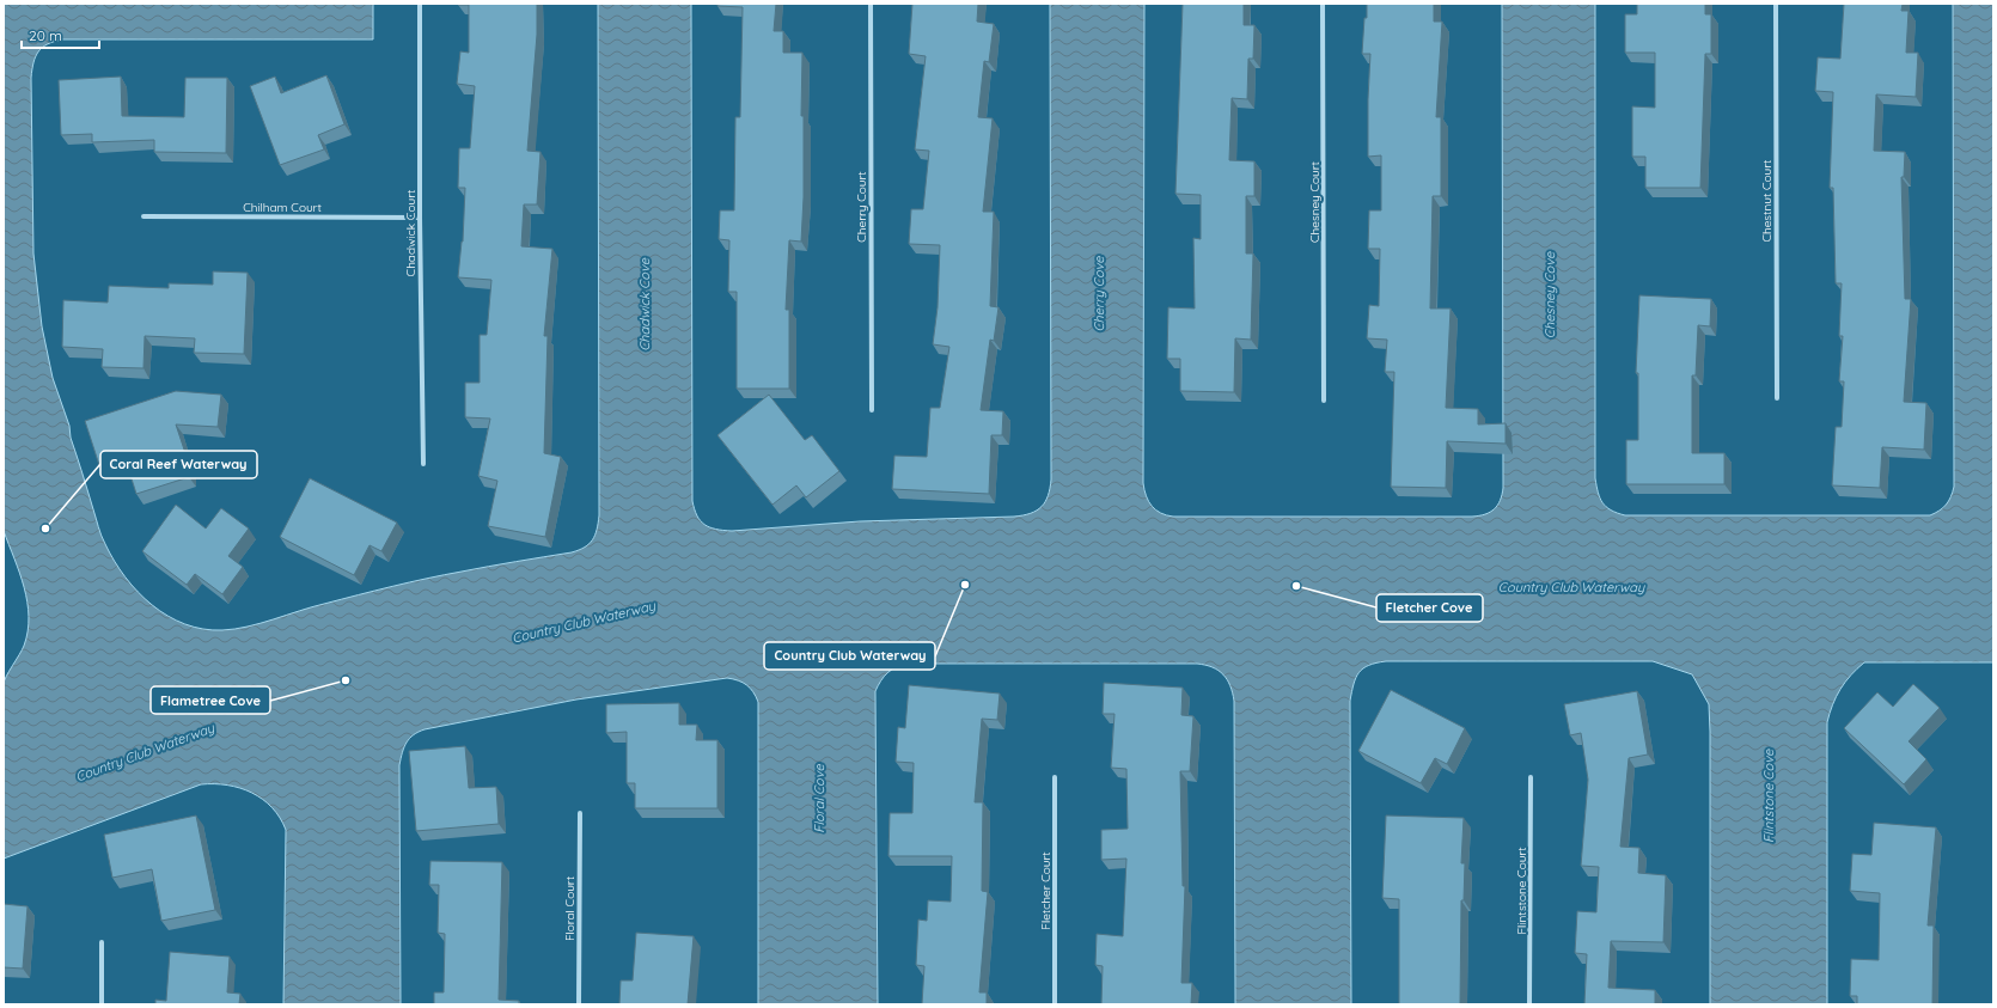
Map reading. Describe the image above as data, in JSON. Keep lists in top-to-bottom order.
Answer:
{
  "streets": {
    "street": [
      "Chestnut Court",
      "Chesney Court",
      "Chilham Court",
      "Cherry Court",
      "Chadwick Court",
      "Fletcher Court",
      "Flintstone Court",
      "Floral Court"
    ]
  },
  "crossings": [
    ["Chilham Court", "Chadwick Court"]
  ],
  "water": [
    "Cherry Cove",
    "Chesney Cove",
    "Chadwick Cove",
    "Country Club Waterway",
    "Flintstone Cove",
    "Floral Cove"
  ],
  "places": [
    "Coral Reef Waterway",
    "Country Club Waterway",
    "Fletcher Cove",
    "Flametree Cove"
  ],
  "scale_bar": "20 m"
}
